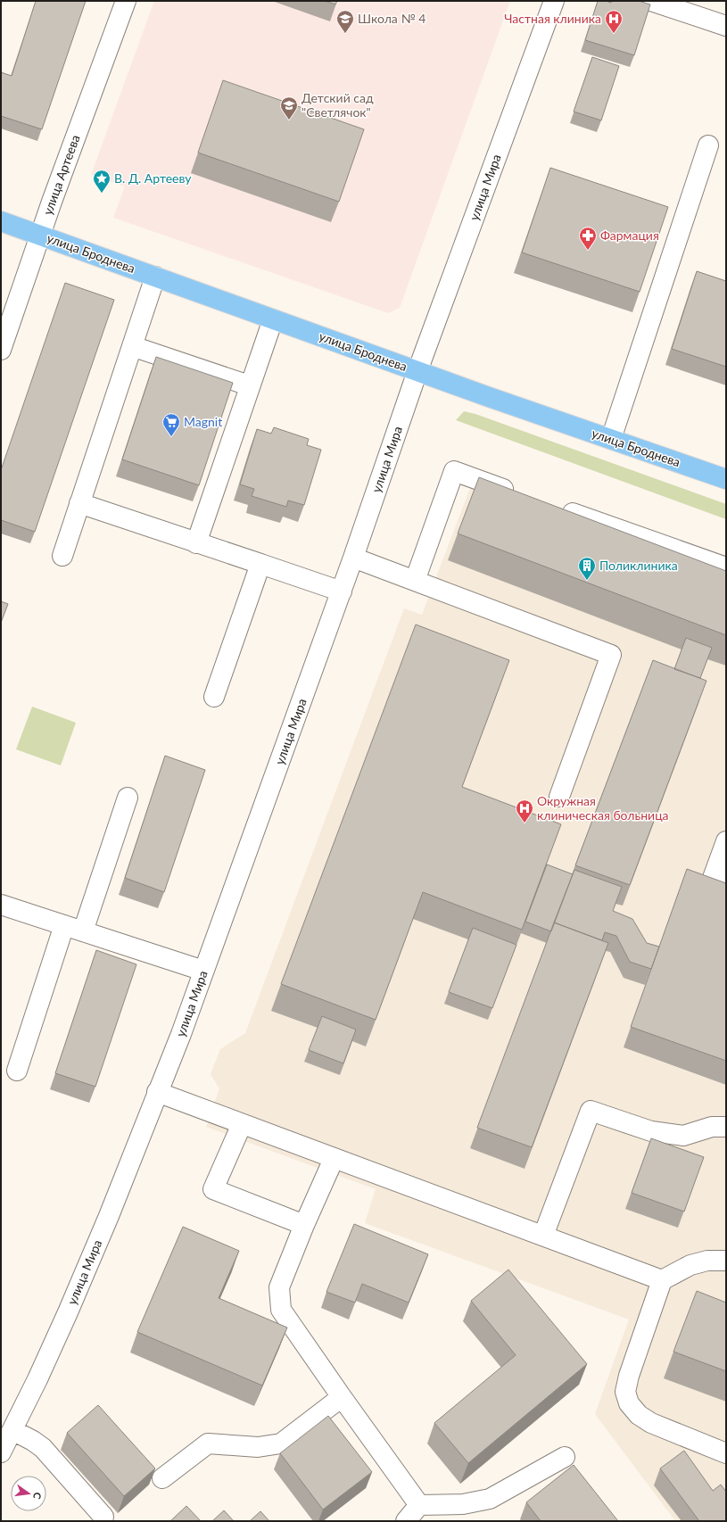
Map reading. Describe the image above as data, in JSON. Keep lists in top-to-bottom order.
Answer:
{
  "streets": {
    "main road": ["улица Броднева"],
    "street": ["улица Артеева", "улица Мира"]
  },
  "crossings": [
    ["улица Артеева", "улица Броднева"],
    ["улица Мира", "улица Броднева"]
  ],
  "places": {
    "school or university": ["Школа № 4", "Детский сад \"Светлячок\""],
    "hospital": ["Частная клиника", "Окружная клиническая больница"],
    "place": ["В. Д. Артееву"],
    "pharmacy": ["Фармация"],
    "supermarket": ["Magnit"],
    "building": ["Поликлиника"]
  },
  "north": "right"
}
